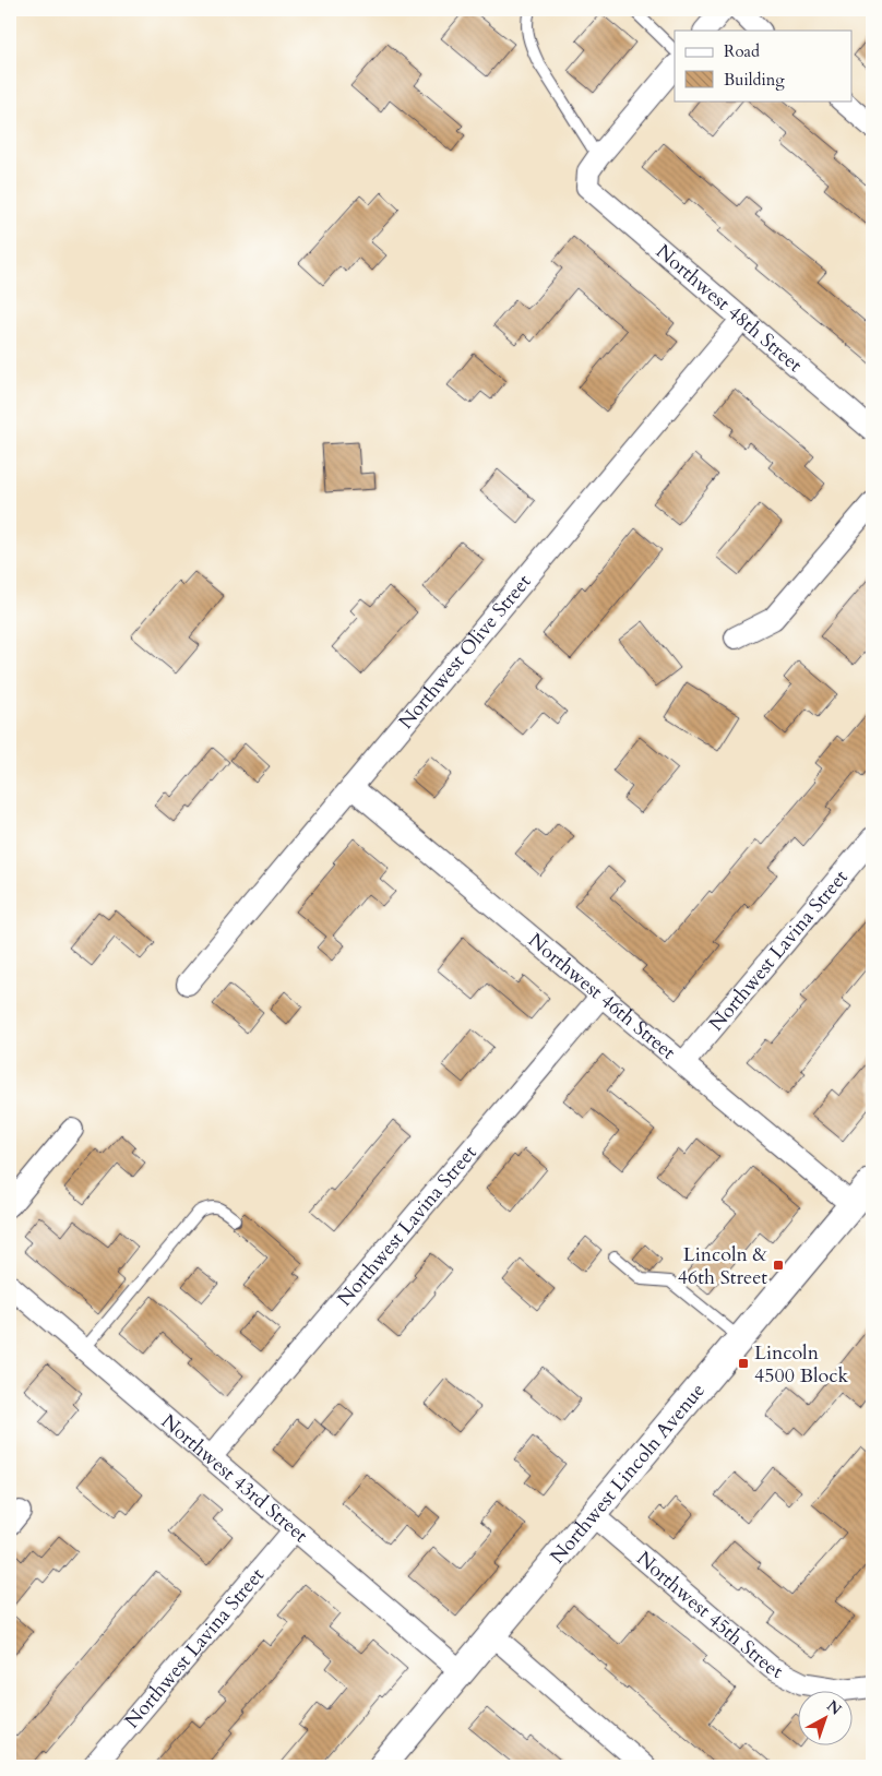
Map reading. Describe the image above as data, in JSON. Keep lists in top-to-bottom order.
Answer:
{
  "streets": {
    "street": [
      "Northwest 48th Street",
      "Northwest Olive Street",
      "Northwest Lavina Street",
      "Northwest 46th Street",
      "Northwest Lincoln Avenue",
      "Northwest 43rd Street",
      "Northwest 45th Street"
    ]
  },
  "crossings": [
    ["Northwest 48th Street", "Northwest Olive Street"],
    ["Northwest Olive Street", "Northwest 46th Street"],
    ["Northwest Lavina Street", "Northwest 46th Street"],
    ["Northwest Lavina Street", "Northwest 43rd Street"],
    ["Northwest 46th Street", "Northwest Lincoln Avenue"],
    ["Northwest Lincoln Avenue", "Northwest 43rd Street"],
    ["Northwest Lincoln Avenue", "Northwest 45th Street"]
  ],
  "places": {
    "transit": ["Lincoln & 46th Street", "Lincoln 4500 Block"]
  },
  "legend": ["Road", "Building"],
  "north": "top right"
}
